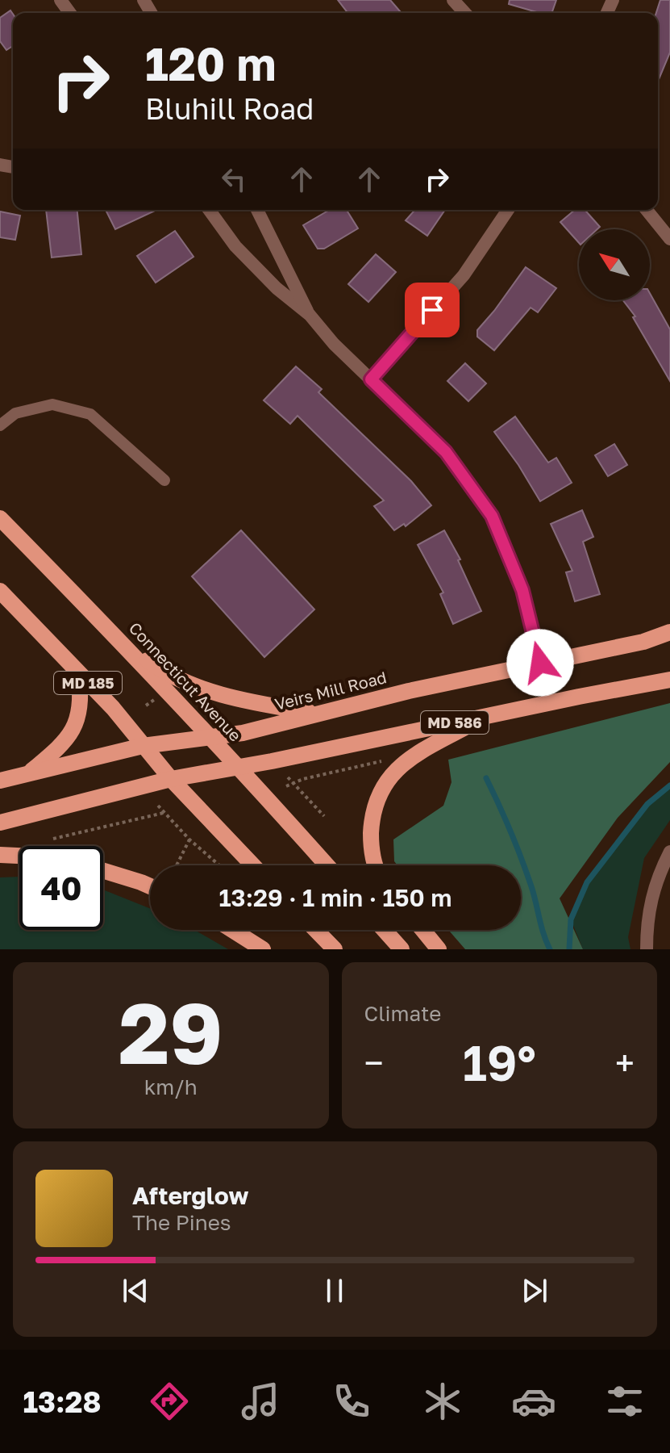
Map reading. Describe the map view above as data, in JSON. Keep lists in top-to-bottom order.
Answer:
{
  "streets": {
    "main road": [
      "Connecticut Avenue",
      "MD 185",
      "Veirs Mill Road",
      "MD 586"
    ]
  },
  "crossings": [
    ["Connecticut Avenue", "Veirs Mill Road"],
    ["Connecticut Avenue", "MD 586"],
    ["MD 185", "Veirs Mill Road"],
    ["MD 185", "MD 586"]
  ],
  "north": "top left",
  "page": {
    "turn": ["120 m", "Bluhill Road"],
    "limit": "40",
    "trip": "13:29 · 1 min · 150 m",
    "tile": [
      ["29", "km/h"],
      "Climate"
    ],
    "heat": ["−", "19°", "+"],
    "song": ["Afterglow", "The Pines"],
    "tabs": "13:28"
  }
}
